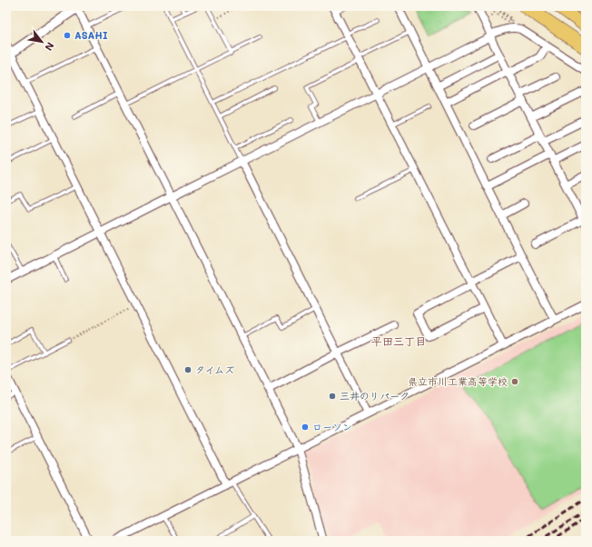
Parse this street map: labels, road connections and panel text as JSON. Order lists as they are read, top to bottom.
{
  "districts": ["平田三丁目"],
  "places": [
    "ASAHI",
    "タイムズ",
    "県立市川工業高等学校",
    "三井のリパーク",
    "ローソン"
  ],
  "north": "bottom right"
}
